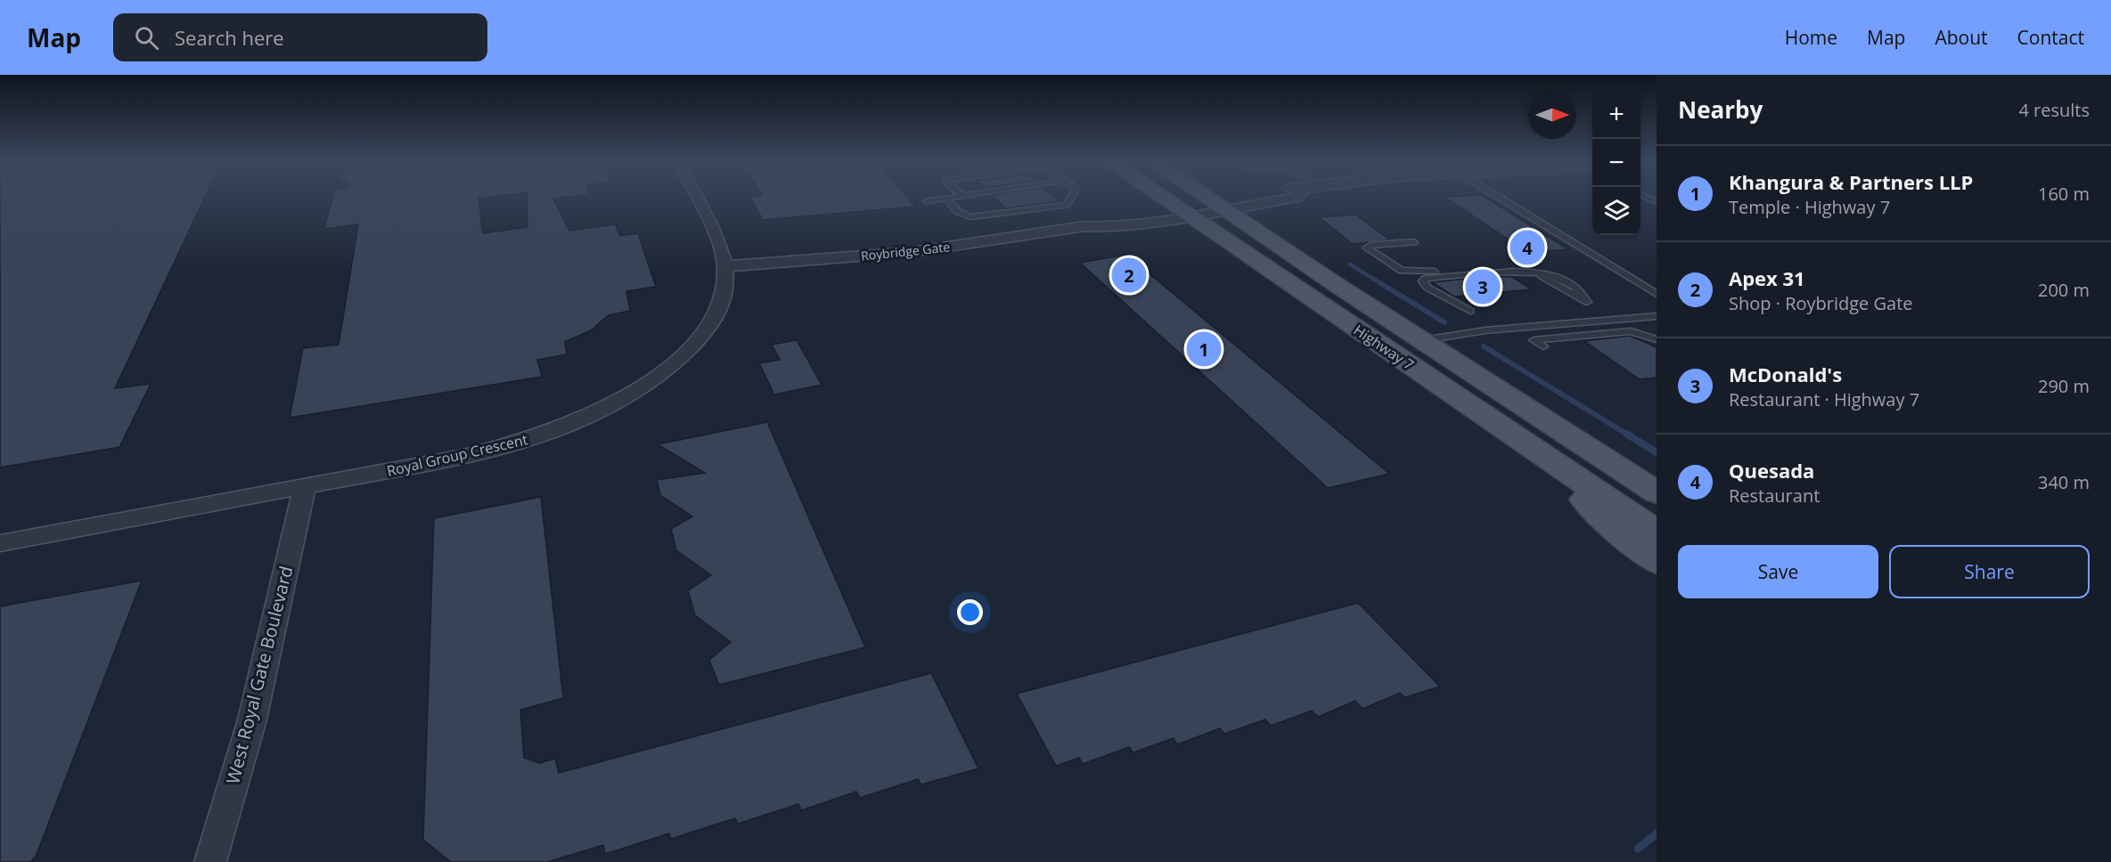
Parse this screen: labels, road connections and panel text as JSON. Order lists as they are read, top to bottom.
{
  "streets": {
    "main road": ["Highway 7"],
    "street": ["Roybridge Gate", "Royal Group Crescent", "West Royal Gate Boulevard"]
  },
  "crossings": [
    ["Roybridge Gate", "Highway 7"],
    ["Roybridge Gate", "Royal Group Crescent"],
    ["Royal Group Crescent", "West Royal Gate Boulevard"]
  ],
  "north": "right",
  "page": {
    "header": "Map",
    "search": "Search here",
    "nav": [
      "Home",
      "Map",
      "About",
      "Contact"
    ],
    "heading": ["Nearby", "4 results"],
    "map_buttons": ["+", "−"],
    "list": [
      {
        "mark": "1",
        "name": "Khangura & Partners LLP",
        "note": "Temple · Highway 7",
        "value": "160 m"
      },
      {
        "mark": "2",
        "name": "Apex 31",
        "note": "Shop · Roybridge Gate",
        "value": "200 m"
      },
      {
        "mark": "3",
        "name": "McDonald's",
        "note": "Restaurant · Highway 7",
        "value": "290 m"
      },
      {
        "mark": "4",
        "name": "Quesada",
        "note": "Restaurant",
        "value": "340 m"
      }
    ],
    "pins": [
      "4",
      "2",
      "3",
      "1"
    ],
    "buttons": ["Save", "Share"]
  }
}
